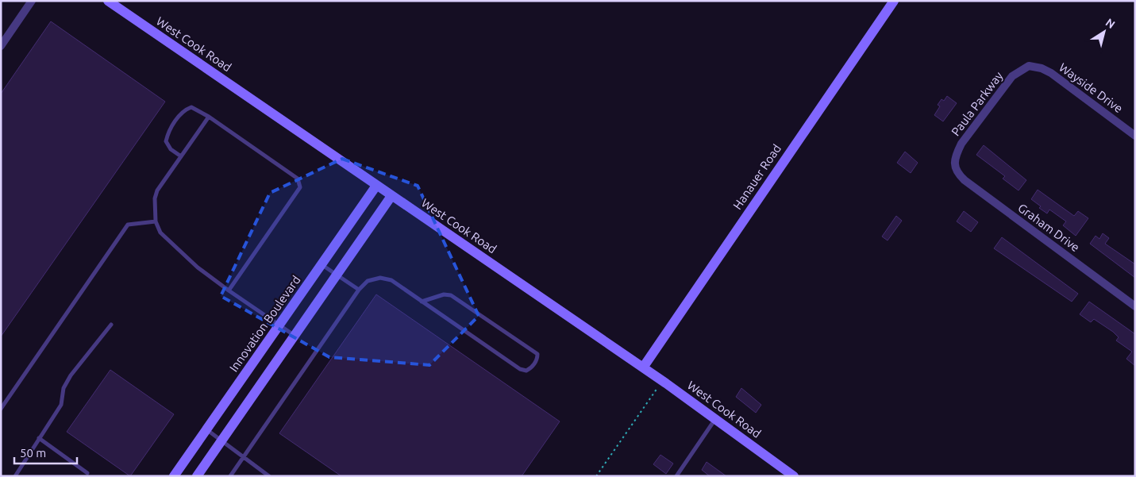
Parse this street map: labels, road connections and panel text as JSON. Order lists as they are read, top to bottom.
{
  "streets": {
    "street": [
      "West Cook Road",
      "Wayside Drive",
      "Paula Parkway",
      "Hanauer Road",
      "Graham Drive",
      "Innovation Boulevard"
    ]
  },
  "crossings": [
    ["West Cook Road", "Hanauer Road"],
    ["West Cook Road", "Innovation Boulevard"],
    ["Wayside Drive", "Paula Parkway"],
    ["Paula Parkway", "Graham Drive"]
  ],
  "scale_bar": "50 m",
  "north": "top right"
}
